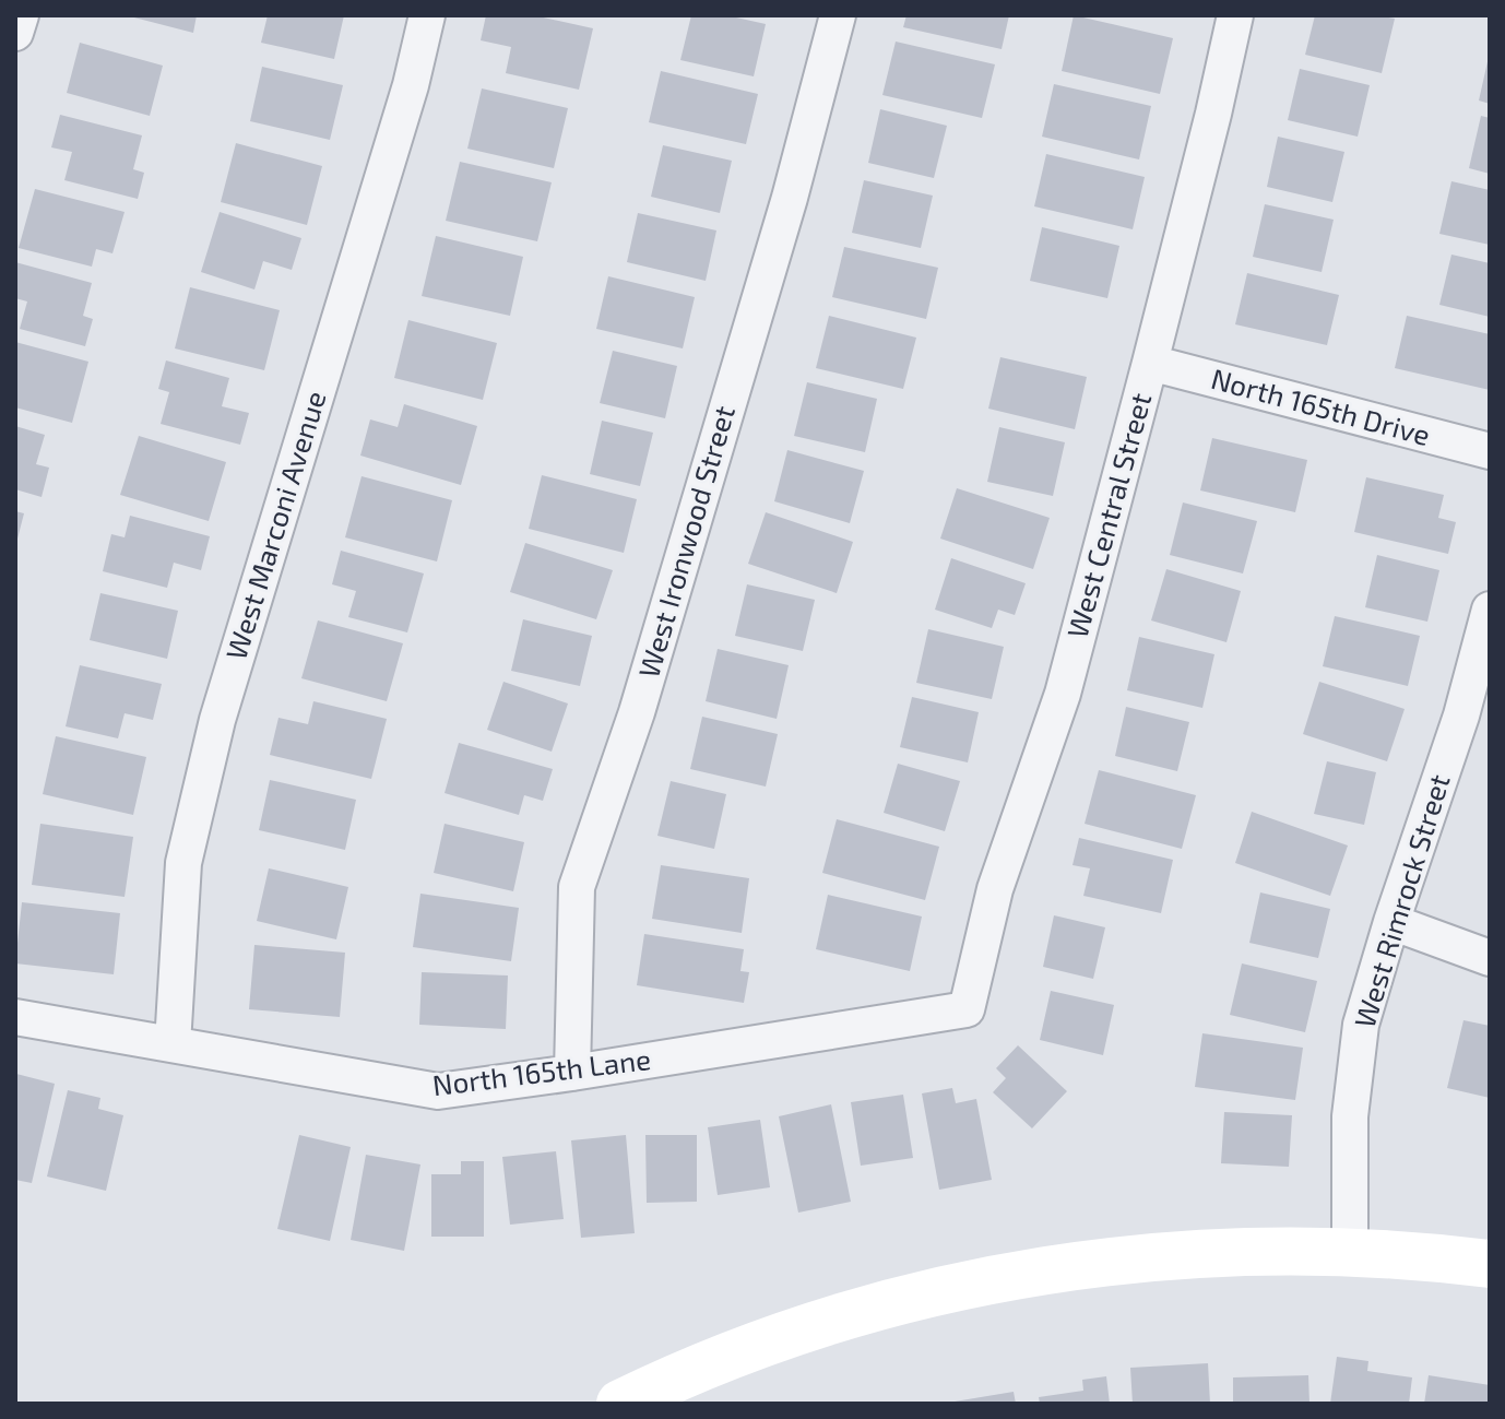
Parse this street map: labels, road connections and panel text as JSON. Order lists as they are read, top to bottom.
{
  "streets": {
    "street": [
      "North 165th Drive",
      "West Central Street",
      "West Marconi Avenue",
      "West Ironwood Street",
      "West Rimrock Street",
      "North 165th Lane"
    ]
  },
  "crossings": [
    ["North 165th Drive", "West Central Street"],
    ["West Central Street", "North 165th Lane"],
    ["West Marconi Avenue", "North 165th Lane"],
    ["West Ironwood Street", "North 165th Lane"]
  ]
}
